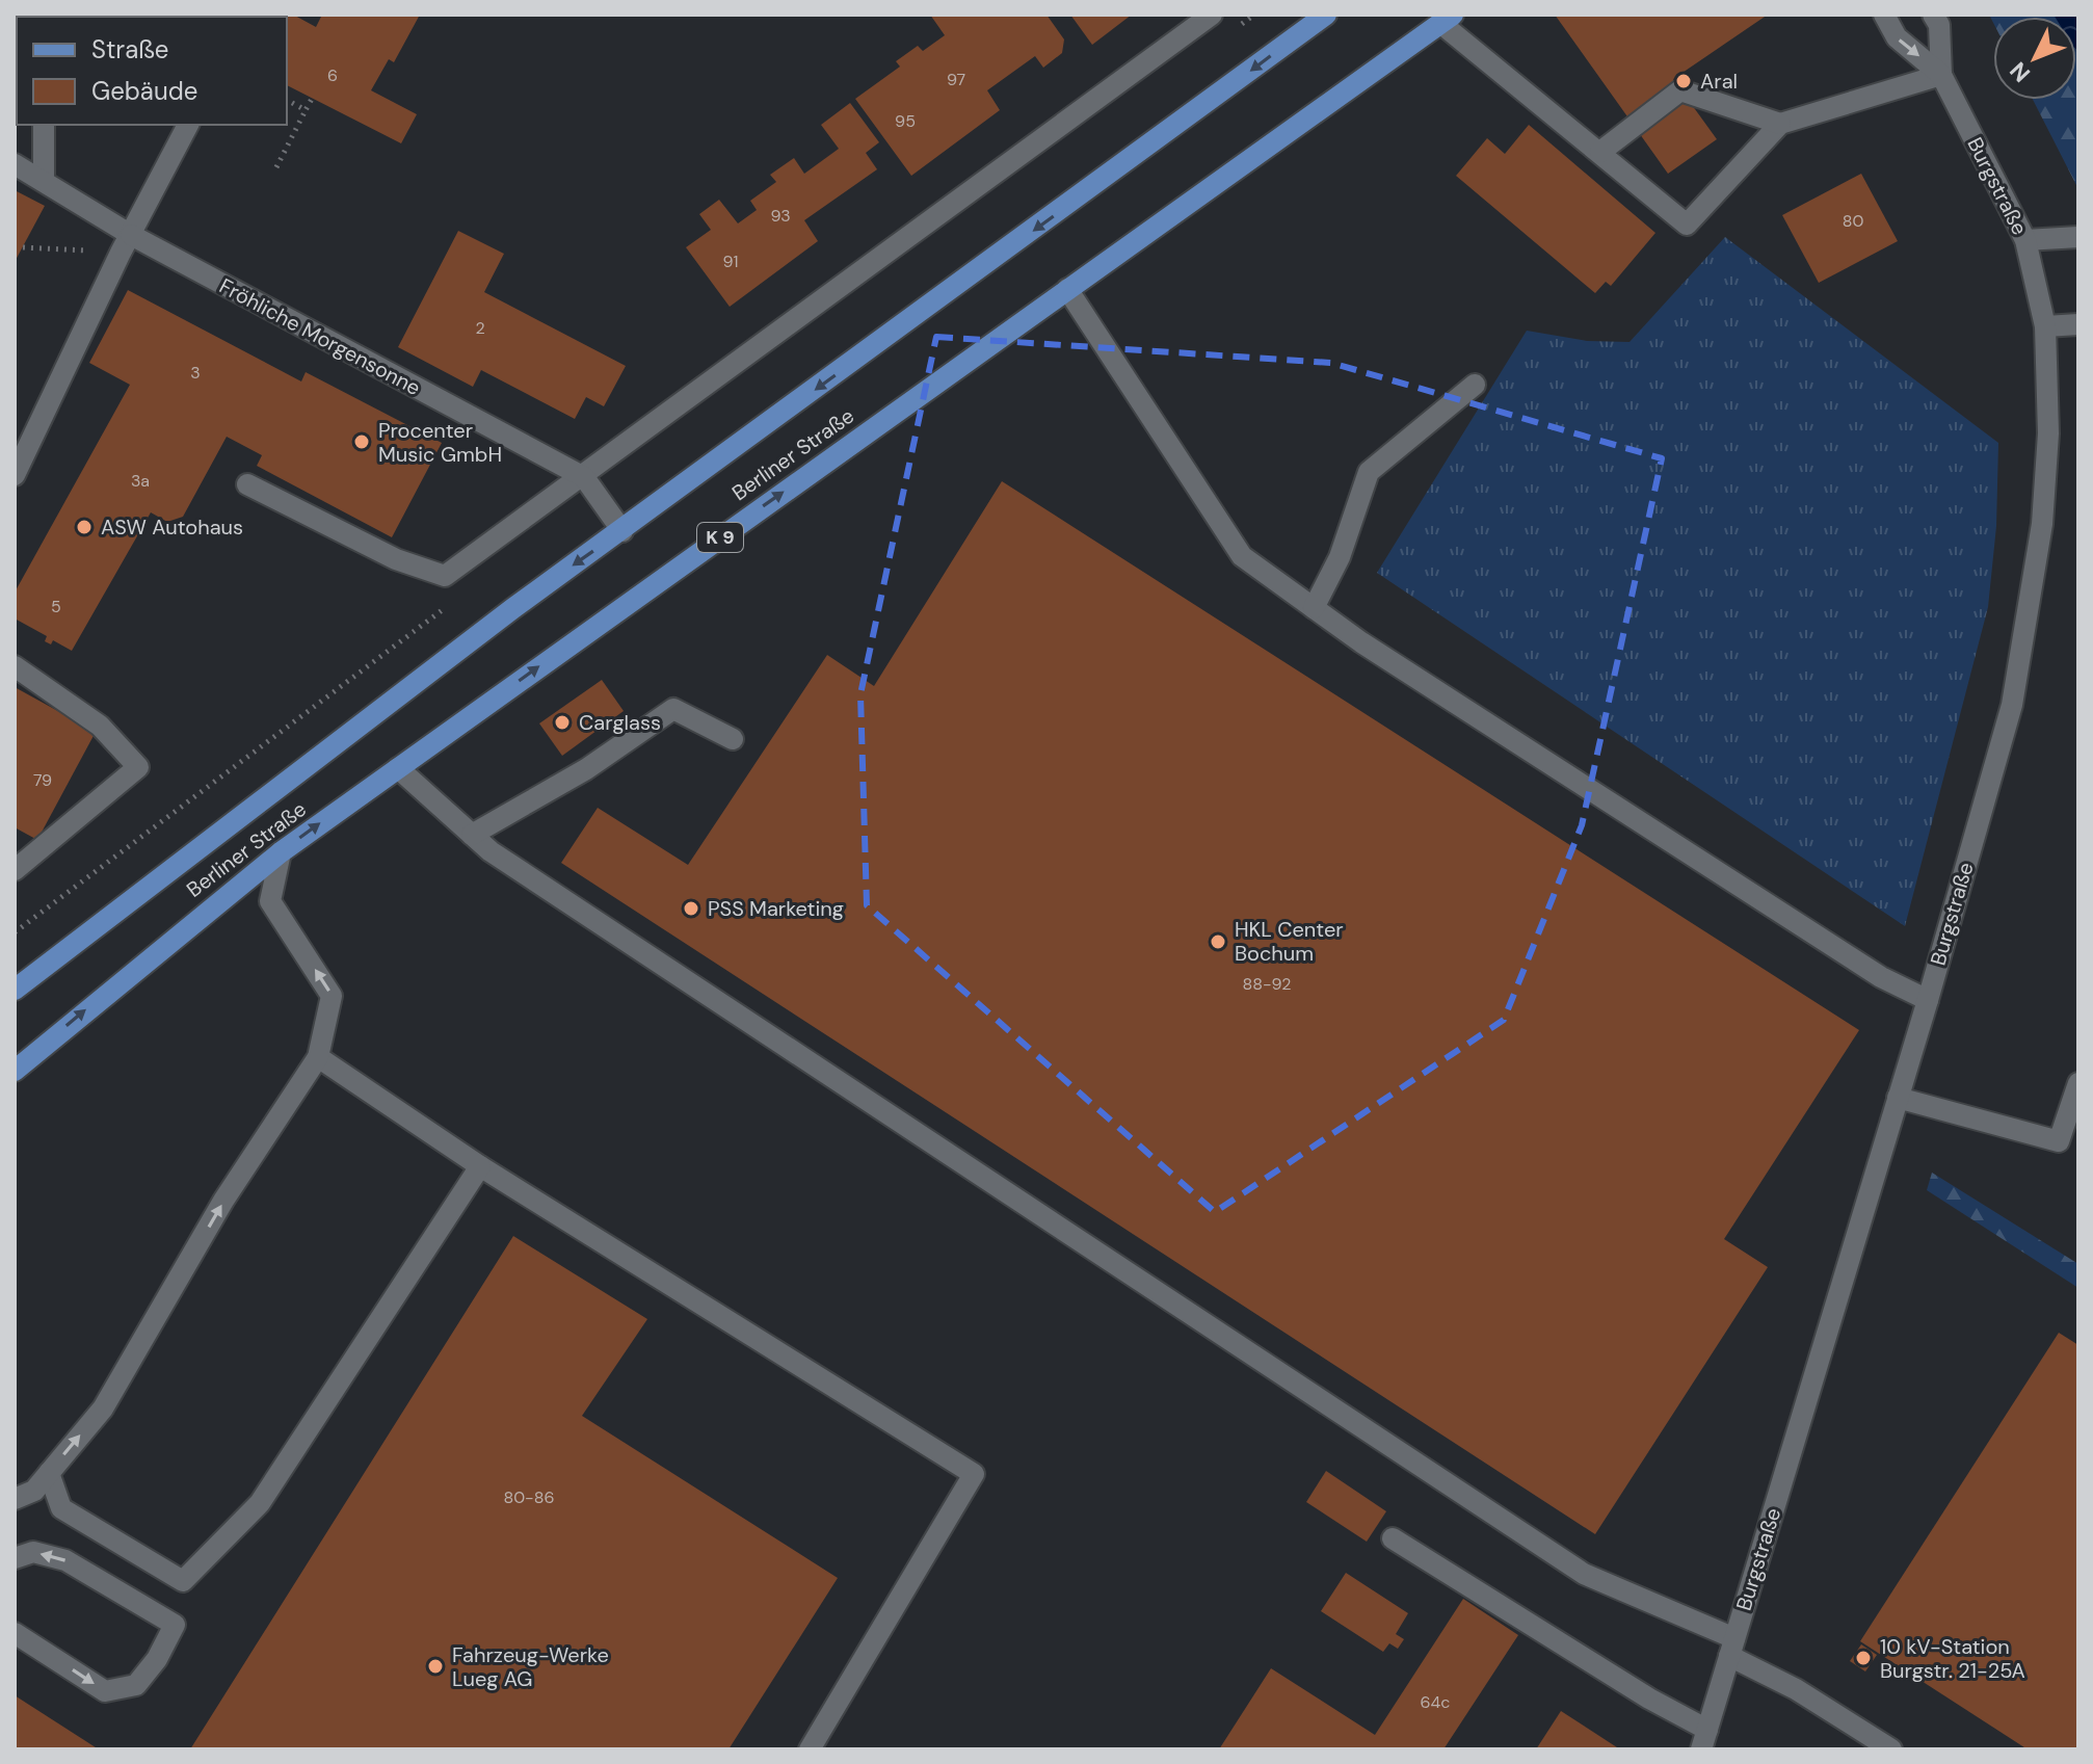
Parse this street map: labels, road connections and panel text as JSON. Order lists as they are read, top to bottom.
{
  "streets": {
    "main road": ["Berliner Straße", "K 9"],
    "street": ["Burgstraße", "Fröhliche Morgensonne"]
  },
  "crossings": [
    ["Fröhliche Morgensonne", "Berliner Straße"]
  ],
  "places": [
    "Aral",
    "Procenter Music GmbH",
    "ASW Autohaus",
    "Carglass",
    "PSS Marketing",
    "HKL Center Bochum",
    "10 kV-Station Burgstr. 21-25A",
    "Fahrzeug-Werke Lueg AG"
  ],
  "house_numbers": [
    "6",
    "97",
    "95",
    "93",
    "80",
    "91",
    "2",
    "3",
    "3a",
    "5",
    "79",
    "88-92",
    "80-86",
    "64c"
  ],
  "legend": ["Straße", "Gebäude"],
  "north": "bottom left"
}
